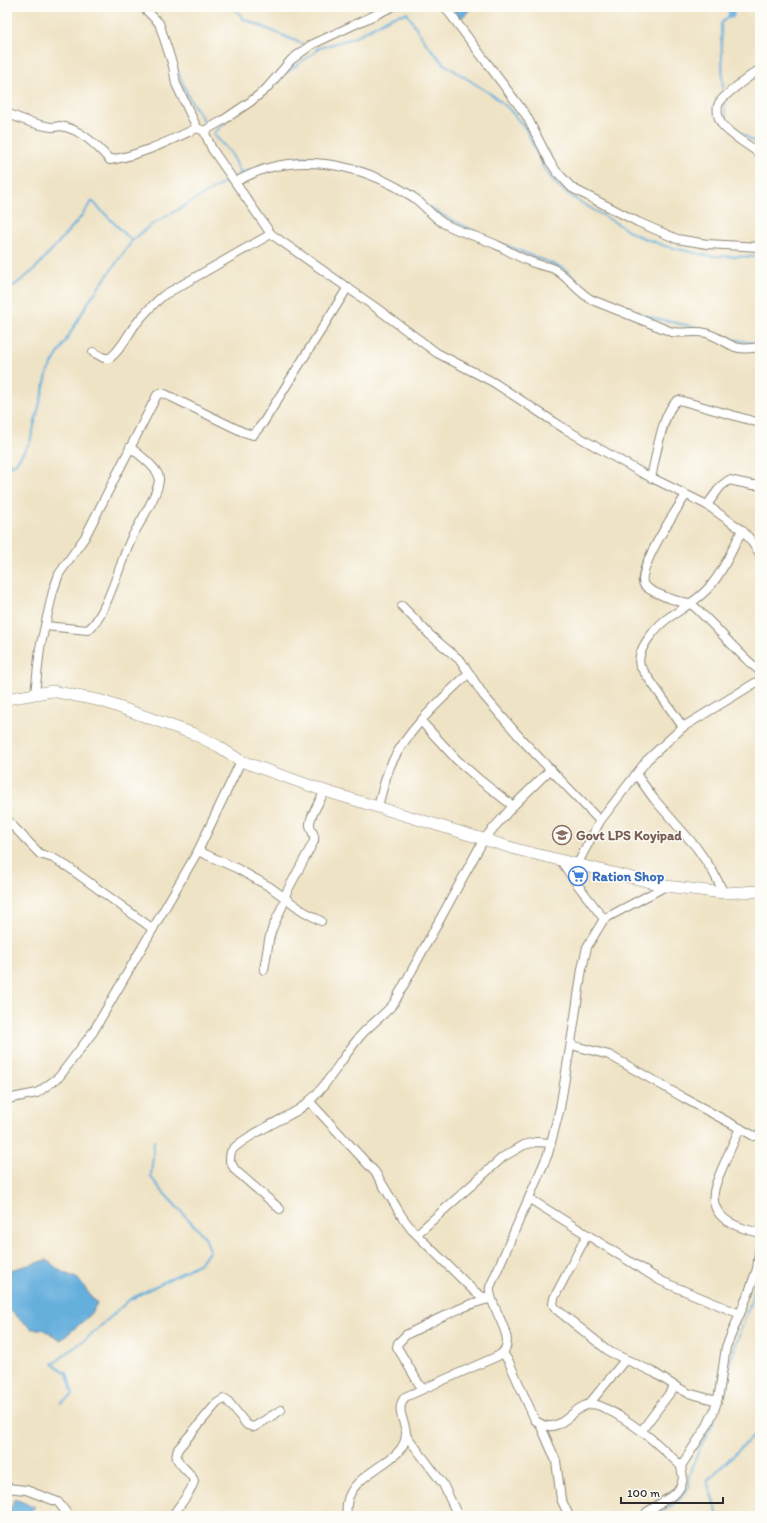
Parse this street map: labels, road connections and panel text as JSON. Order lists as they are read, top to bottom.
{
  "places": {
    "school or university": ["Govt LPS Koyipad"],
    "supermarket": ["Ration Shop"]
  },
  "scale_bar": "100 m"
}
